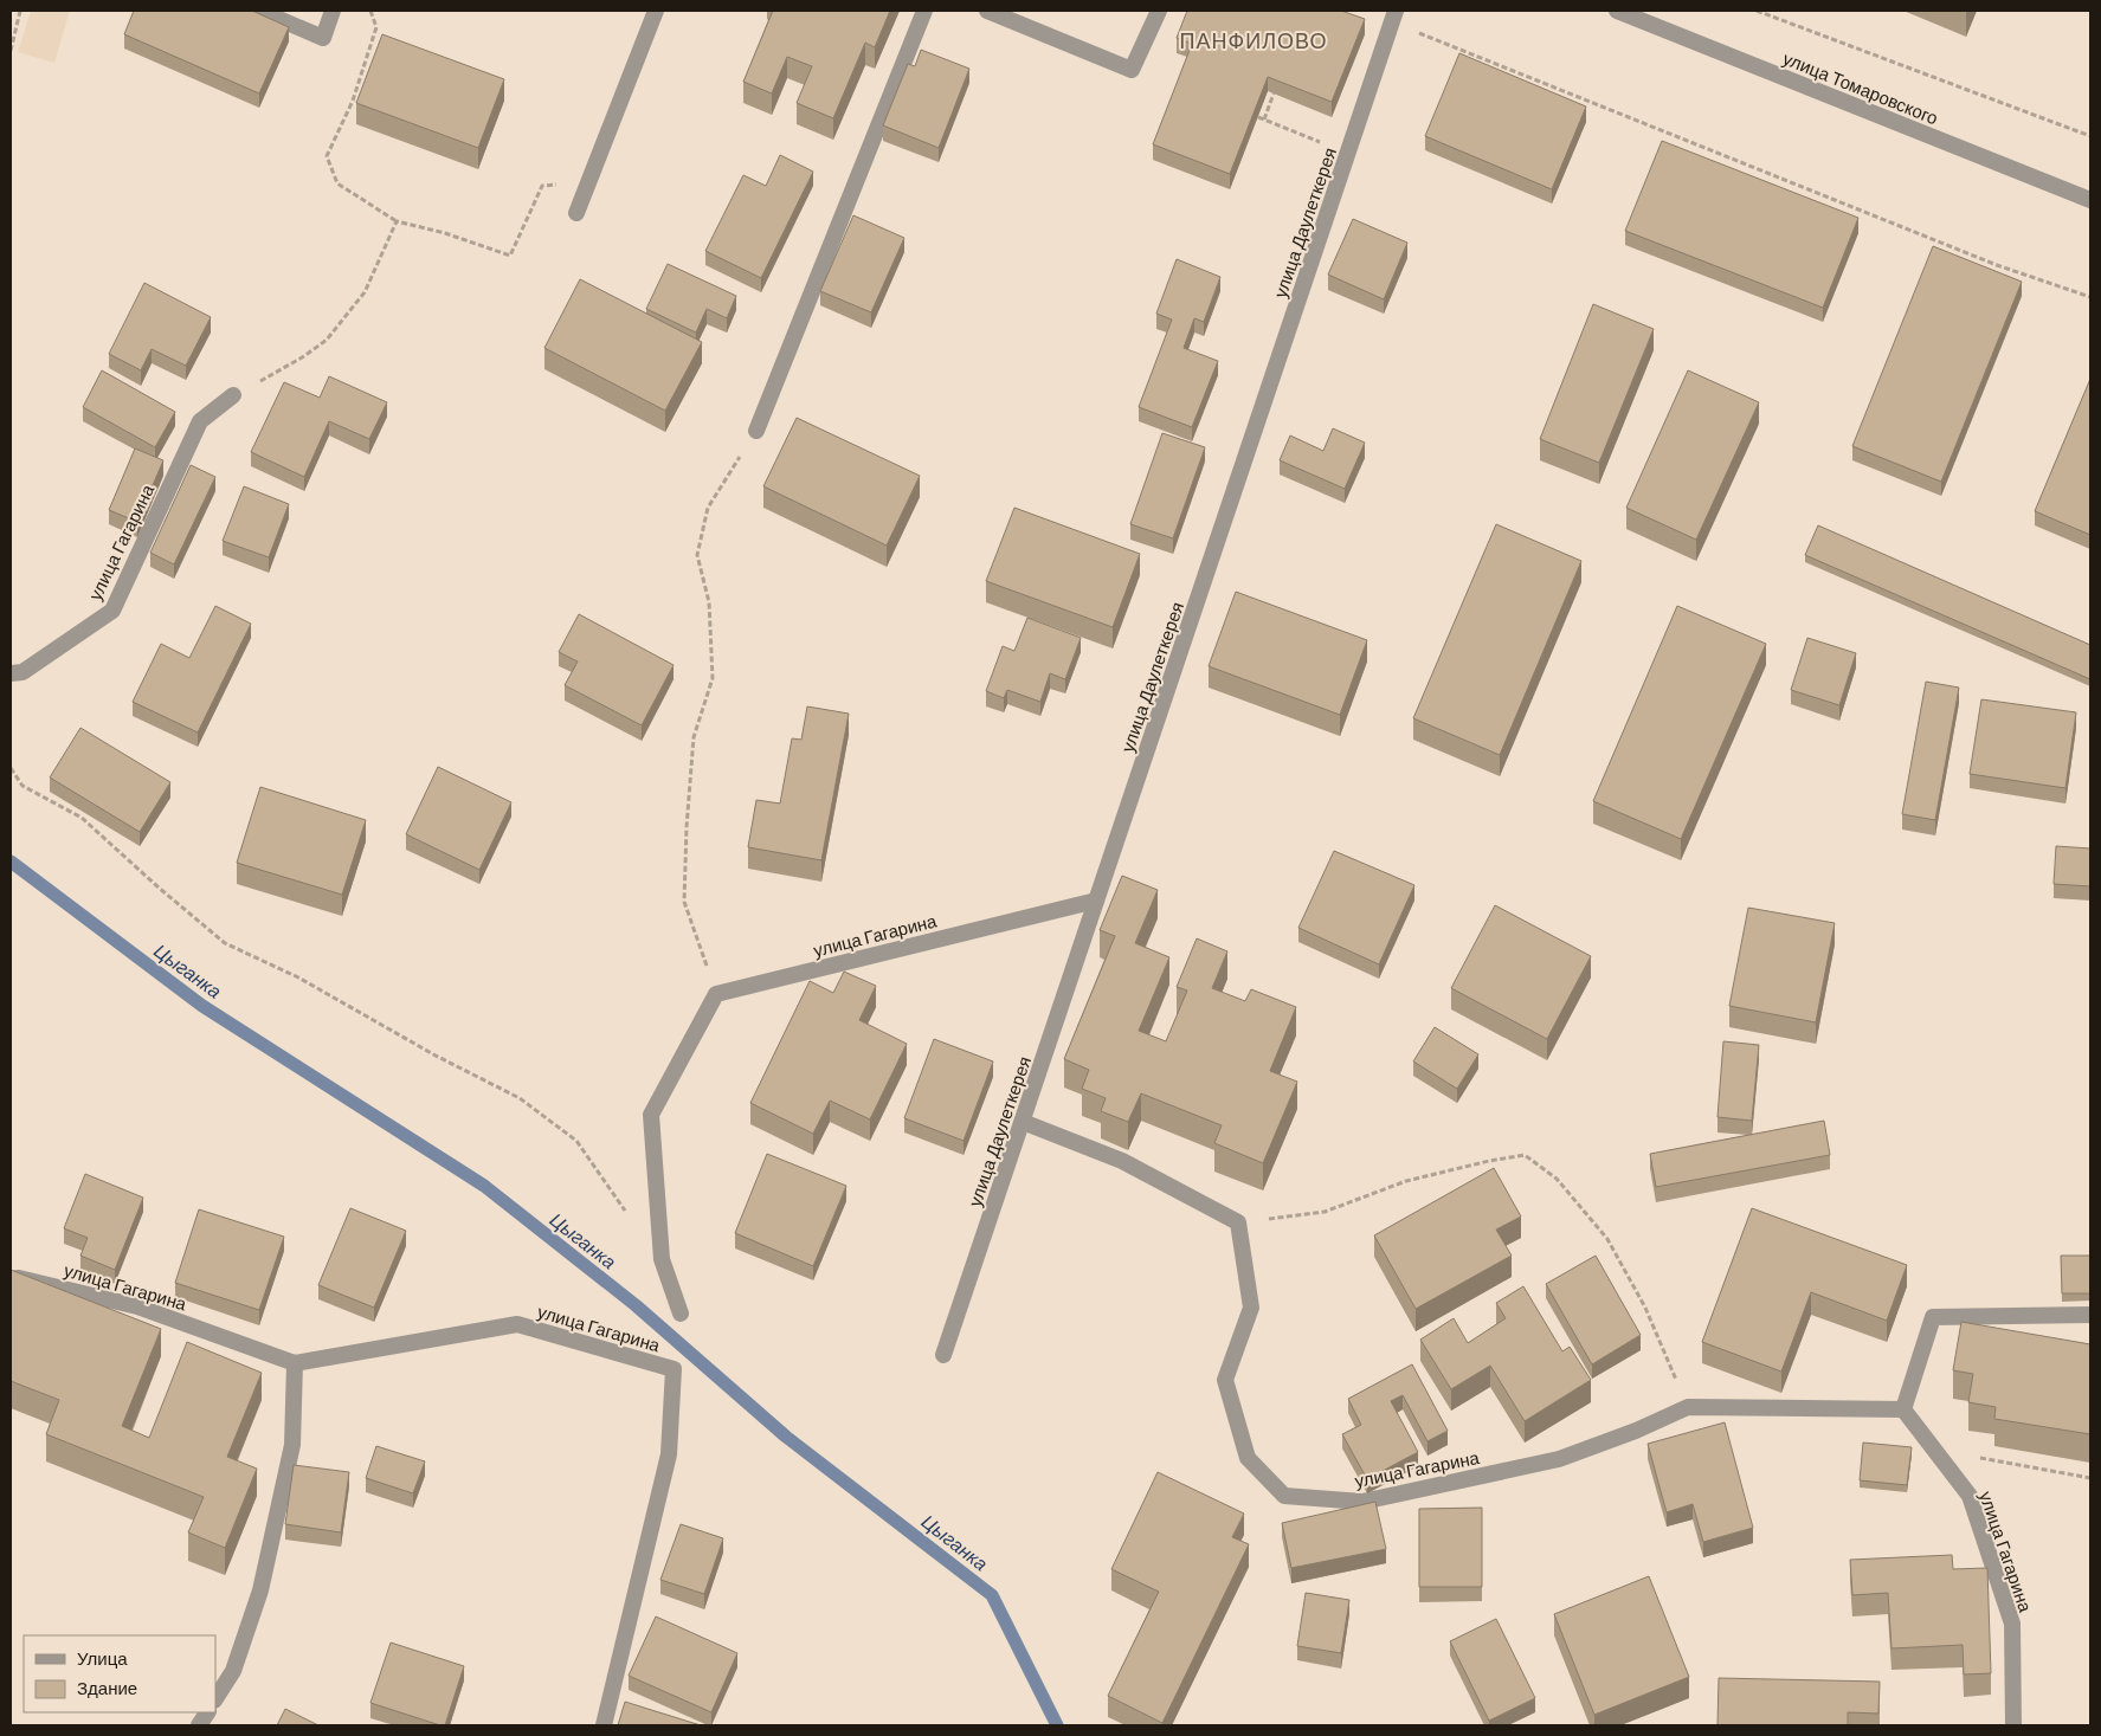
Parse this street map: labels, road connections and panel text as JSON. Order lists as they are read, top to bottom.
{
  "streets": {
    "street": ["улица Томаровского", "улица Даулеткерея", "улица Гагарина"]
  },
  "crossings": [
    ["улица Даулеткерея", "улица Гагарина"]
  ],
  "districts": ["ПАНФИЛОВО"],
  "water": ["Цыганка"],
  "legend": ["Улица", "Здание"]
}
